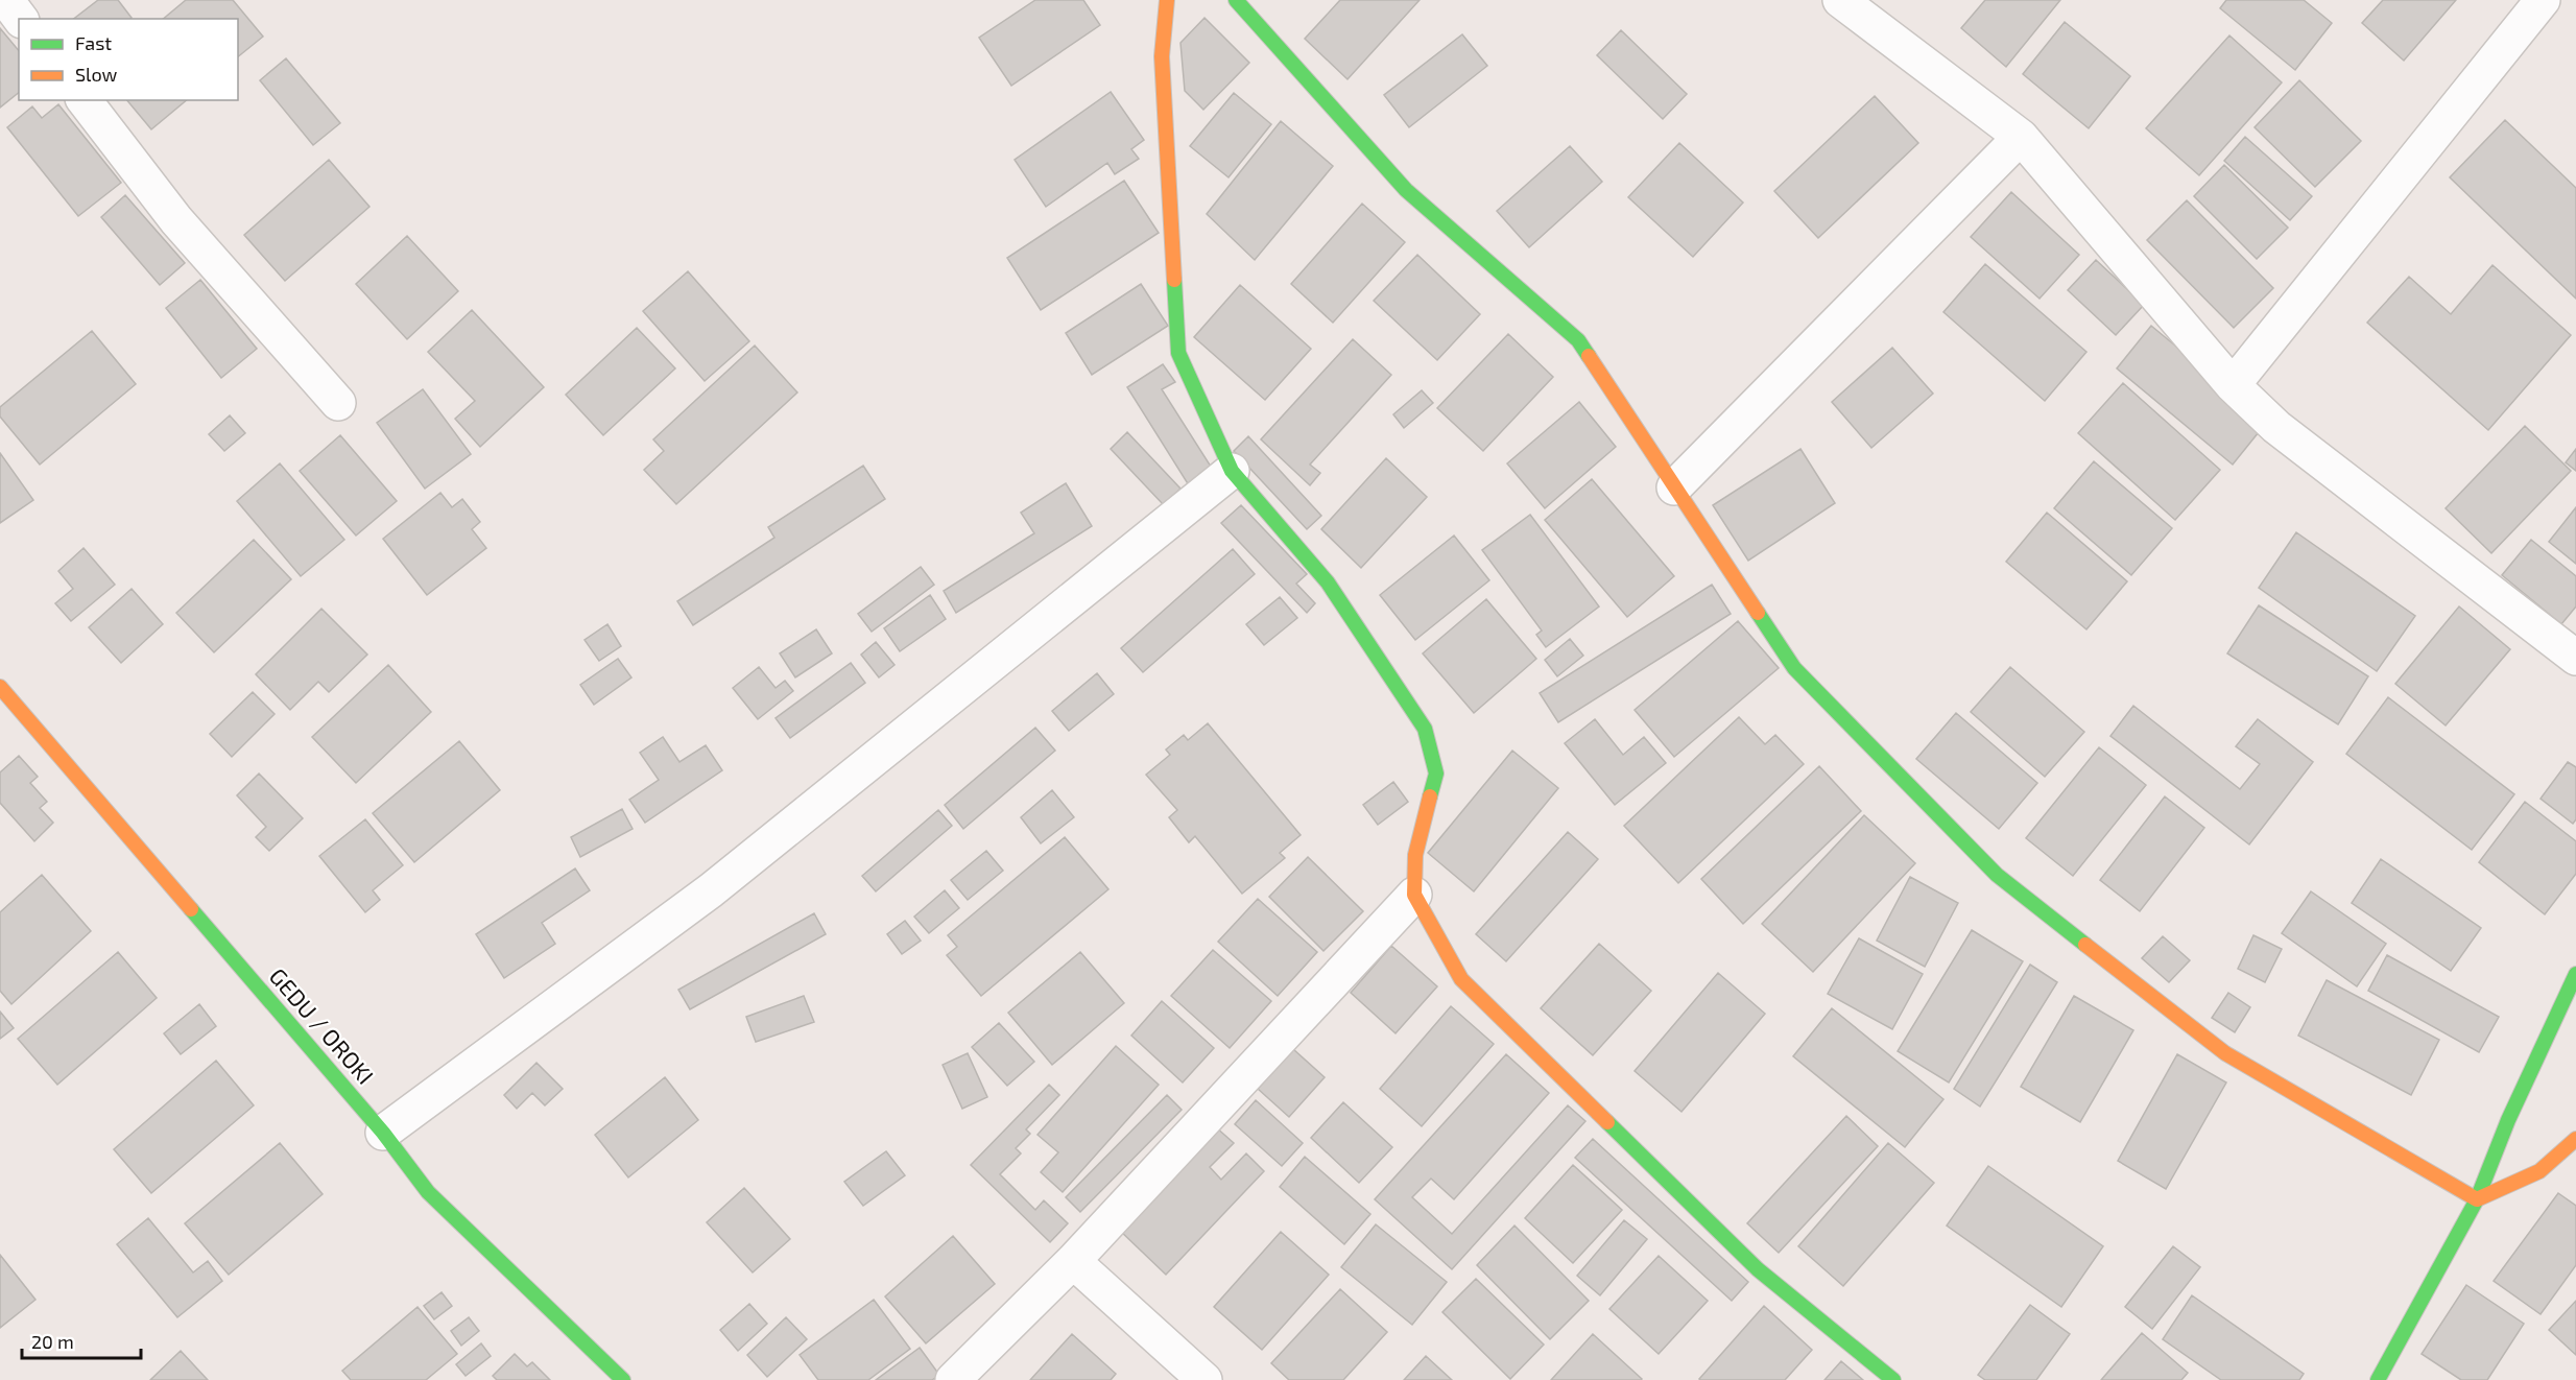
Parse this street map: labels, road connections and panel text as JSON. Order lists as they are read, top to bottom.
{
  "streets": {
    "street": ["GEDU / OROKI"]
  },
  "legend": ["Fast", "Slow"],
  "scale_bar": "20 m"
}
